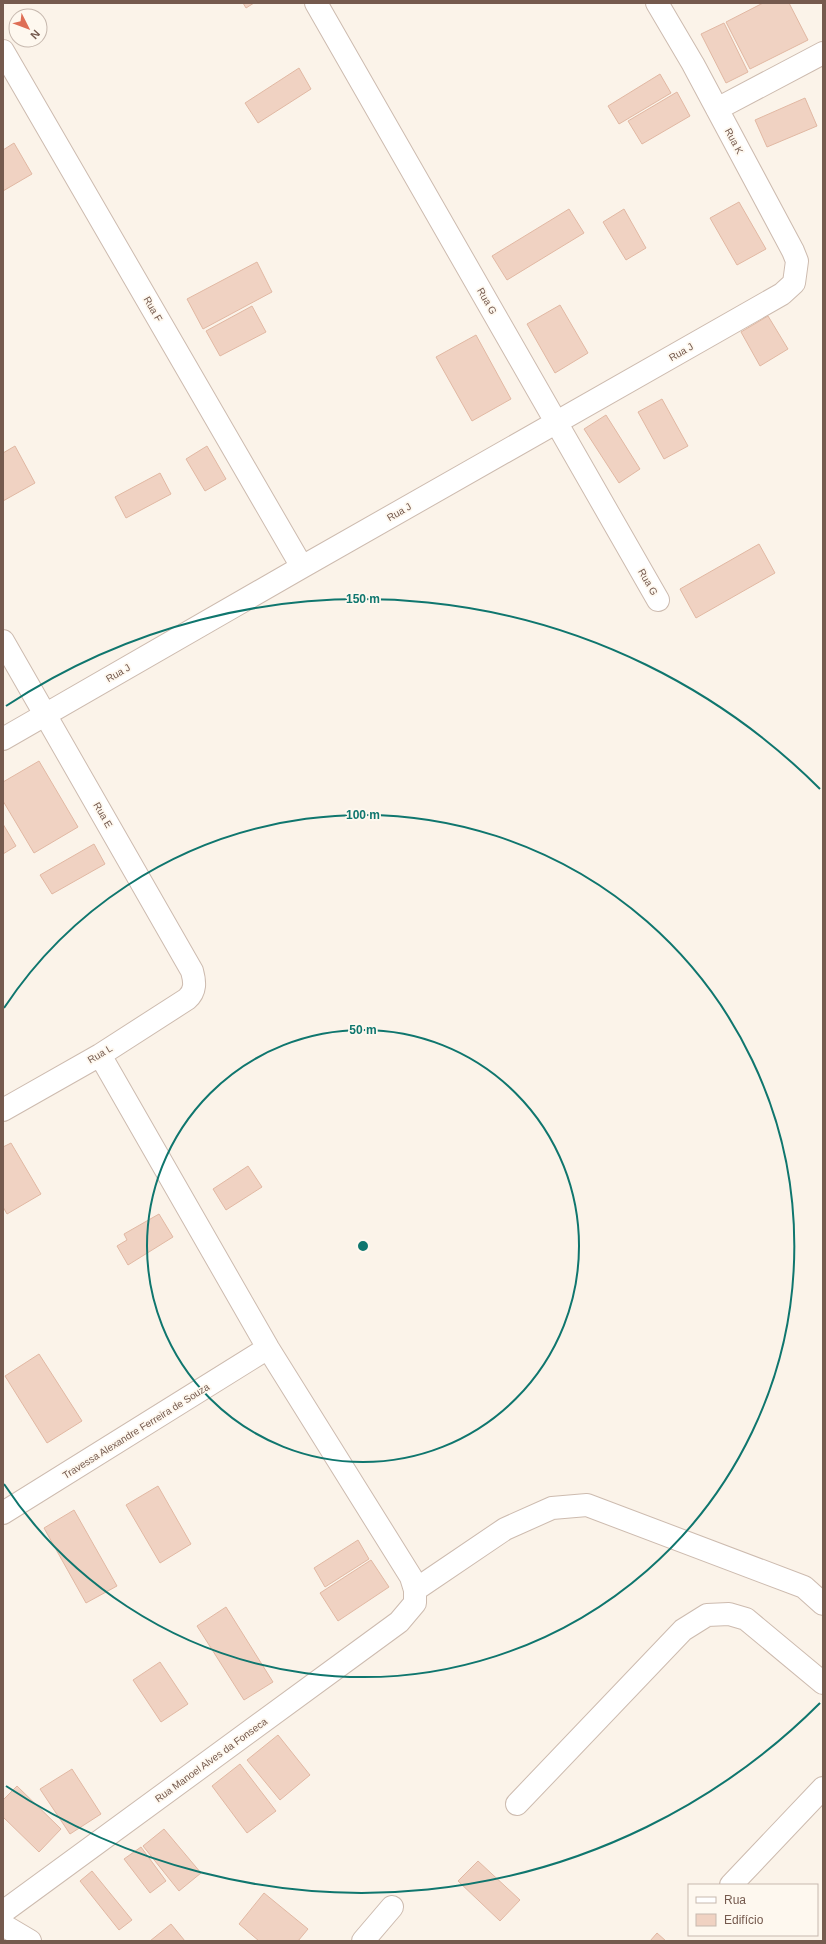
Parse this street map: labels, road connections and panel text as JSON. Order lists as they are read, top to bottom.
{
  "streets": {
    "street": [
      "Rua K",
      "Rua G",
      "Rua F",
      "Rua J",
      "Rua E",
      "Rua L",
      "Travessa Alexandre Ferreira de Souza",
      "Rua Manoel Alves da Fonseca"
    ]
  },
  "crossings": [
    ["Rua K", "Rua J"],
    ["Rua G", "Rua J"],
    ["Rua F", "Rua J"],
    ["Rua J", "Rua E"],
    ["Rua E", "Rua L"]
  ],
  "legend": ["Rua", "Edifício"],
  "north": "bottom right",
  "rings": ["150 m", "100 m", "50 m"]
}
